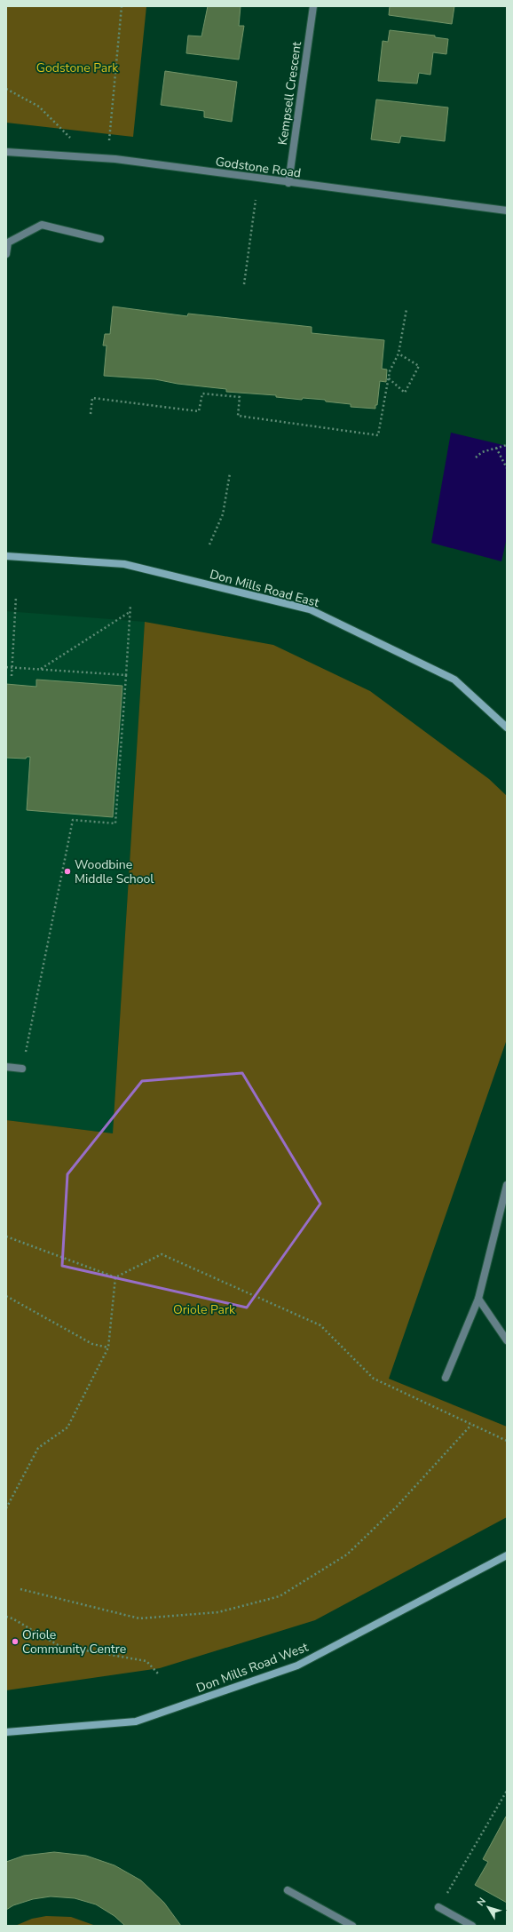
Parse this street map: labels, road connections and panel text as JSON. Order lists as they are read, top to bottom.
{
  "streets": {
    "main road": ["Don Mills Road East", "Don Mills Road West"],
    "street": ["Kempsell Crescent", "Godstone Road"]
  },
  "crossings": [
    ["Kempsell Crescent", "Godstone Road"]
  ],
  "parks": ["Godstone Park", "Oriole Park"],
  "places": ["Woodbine Middle School", "Oriole Community Centre"],
  "north": "top left"
}
